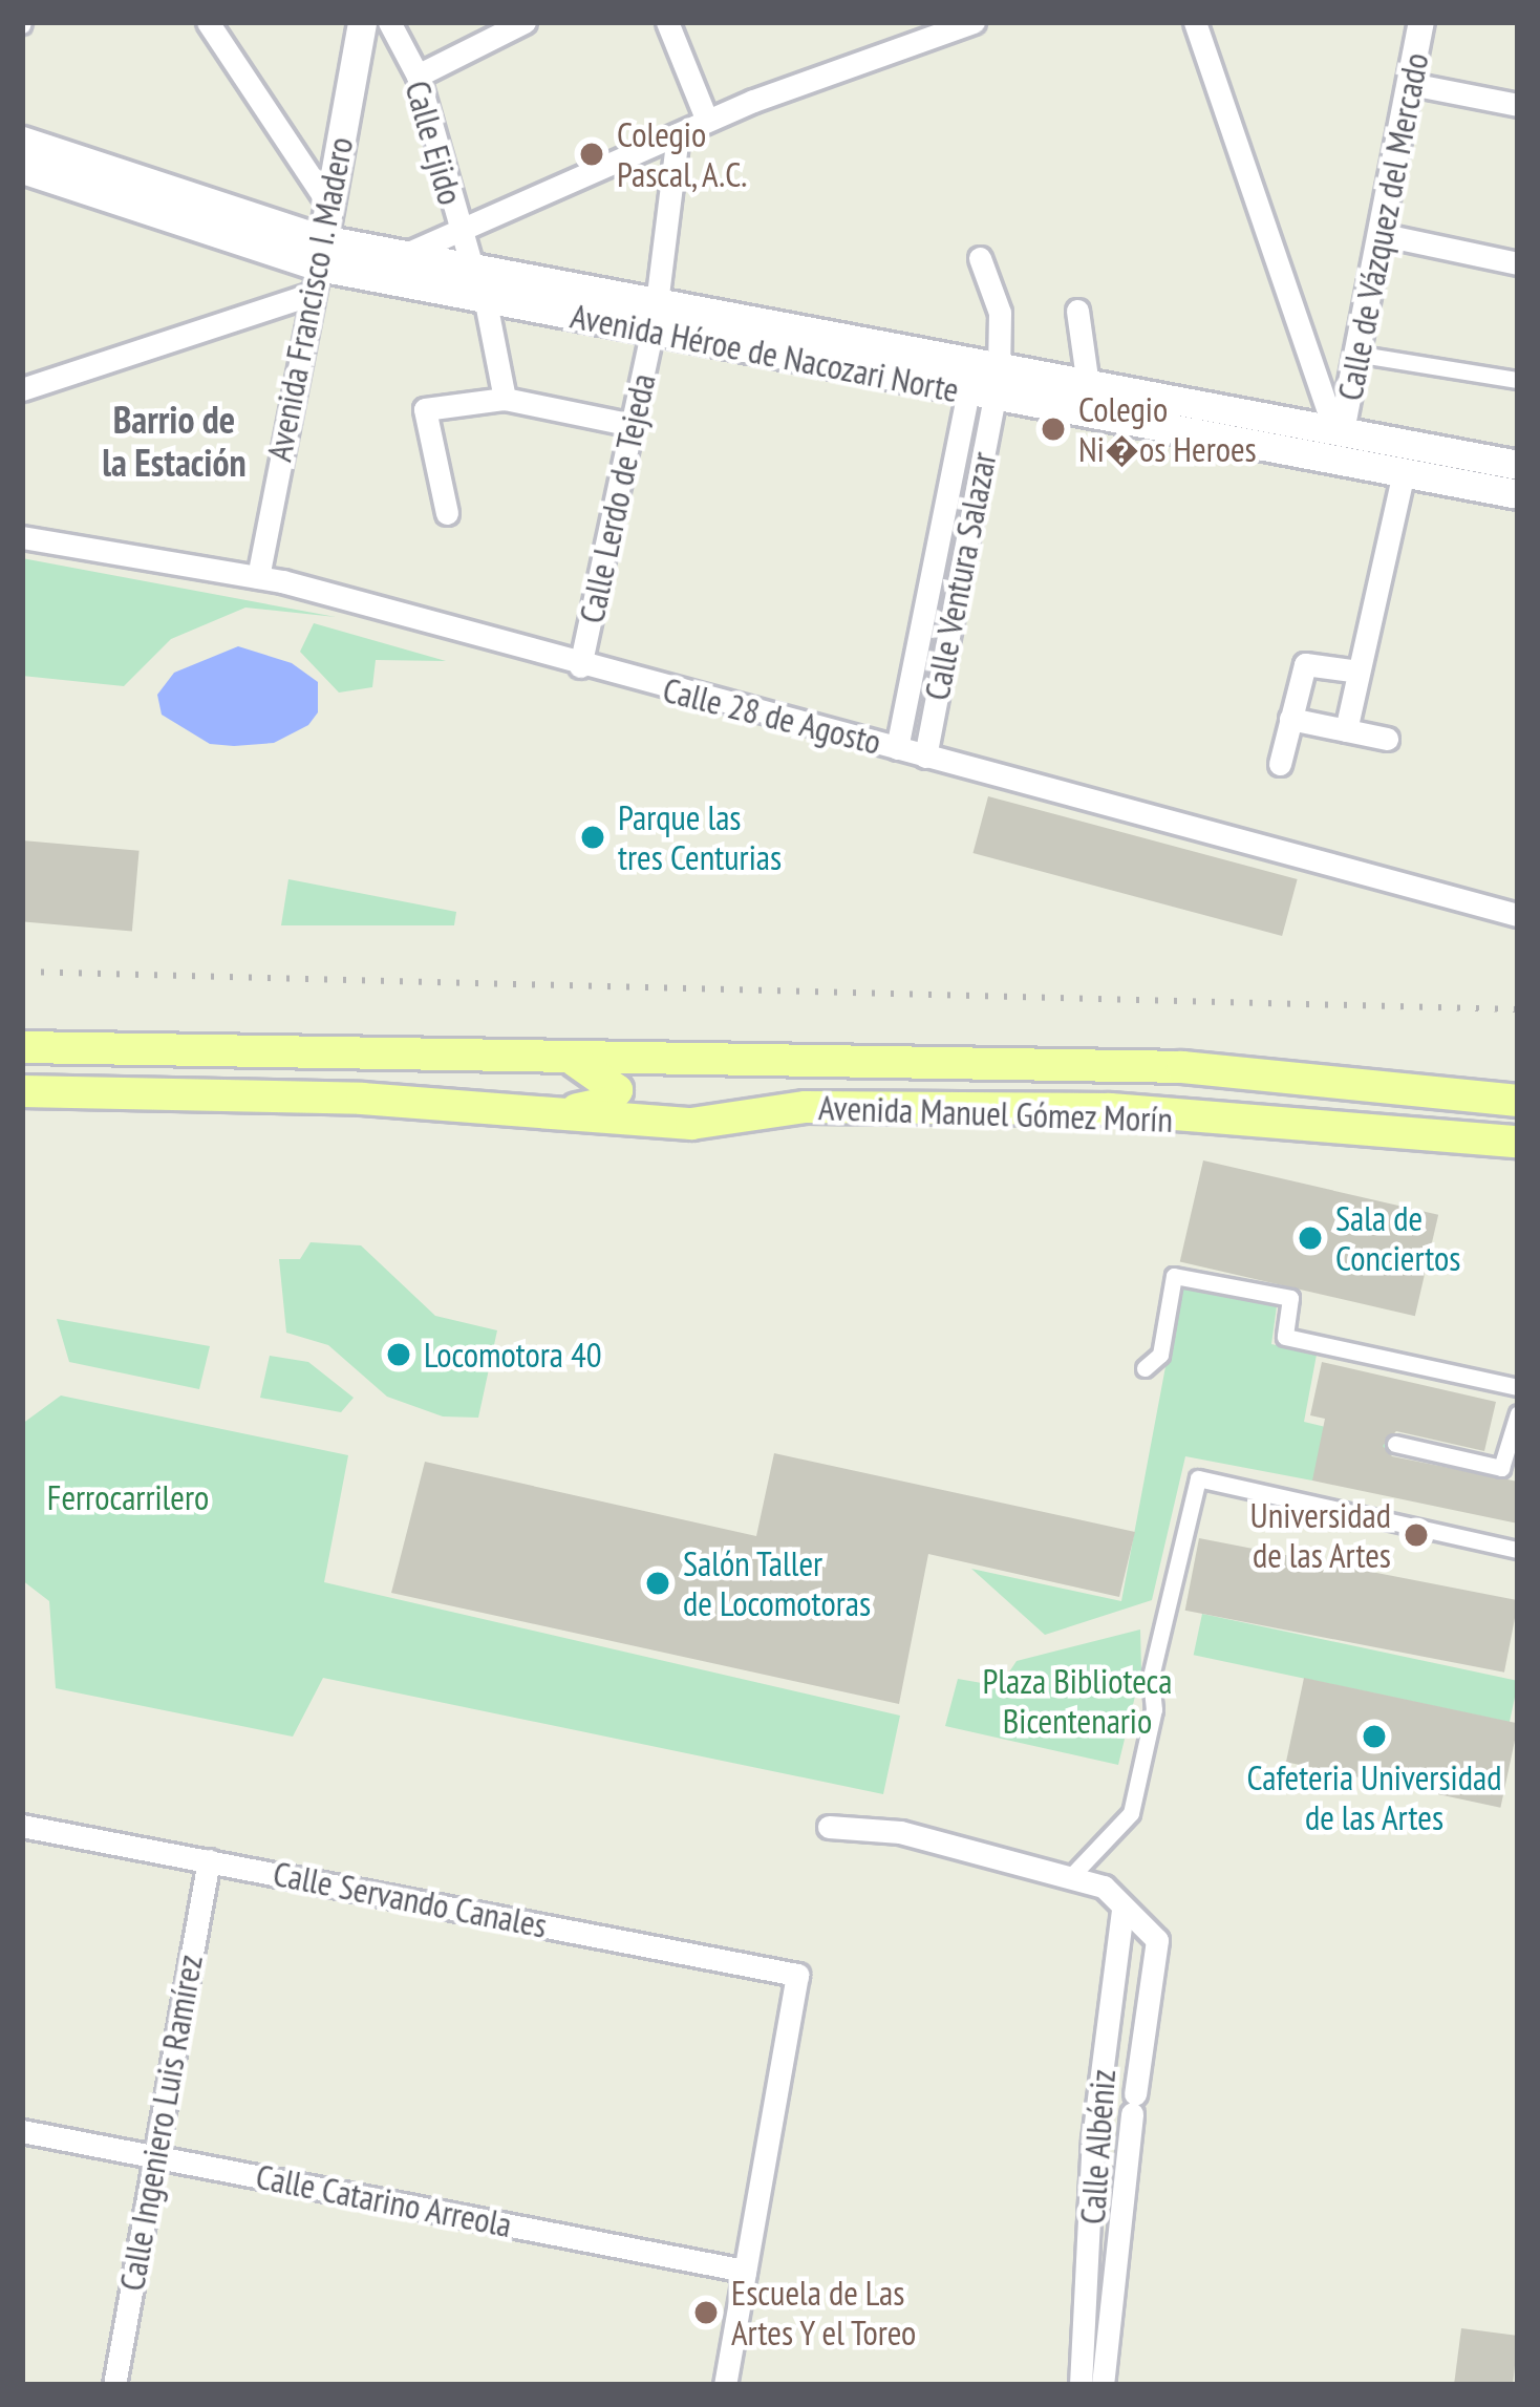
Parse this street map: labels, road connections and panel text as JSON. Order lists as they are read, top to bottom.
{
  "streets": {
    "main road": ["Avenida Francisco I. Madero", "Avenida Héroe de Nacozari Norte", "Avenida Manuel Gómez Morín"],
    "street": [
      "Calle Ejido",
      "Calle de Vázquez del Mercado",
      "Calle Lerdo de Tejeda",
      "Calle Ventura Salazar",
      "Calle 28 de Agosto",
      "Calle Servando Canales",
      "Calle Ingeniero Luis Ramírez",
      "Calle Albéniz",
      "Calle Catarino Arreola"
    ]
  },
  "crossings": [
    ["Calle Ejido", "Avenida Héroe de Nacozari Norte"],
    ["Calle de Vázquez del Mercado", "Avenida Héroe de Nacozari Norte"],
    ["Avenida Francisco I. Madero", "Avenida Héroe de Nacozari Norte"],
    ["Avenida Francisco I. Madero", "Calle 28 de Agosto"],
    ["Avenida Héroe de Nacozari Norte", "Calle Lerdo de Tejeda"],
    ["Avenida Héroe de Nacozari Norte", "Calle Ventura Salazar"],
    ["Calle Lerdo de Tejeda", "Calle 28 de Agosto"],
    ["Calle Ventura Salazar", "Calle 28 de Agosto"],
    ["Calle Servando Canales", "Calle Ingeniero Luis Ramírez"],
    ["Calle Servando Canales", "Calle Catarino Arreola"],
    ["Calle Ingeniero Luis Ramírez", "Calle Catarino Arreola"]
  ],
  "districts": ["Barrio de la Estación"],
  "parks": ["Ferrocarrilero", "Plaza Biblioteca Bicentenario"],
  "places": [
    "Colegio Pascal, A.C.",
    "Colegio Ni�os Heroes",
    "Parque las tres Centurias",
    "Sala de Conciertos",
    "Locomotora 40",
    "Universidad de las Artes",
    "Salón Taller de Locomotoras",
    "Cafeteria Universidad de las Artes",
    "Escuela de Las Artes Y el Toreo"
  ]
}
